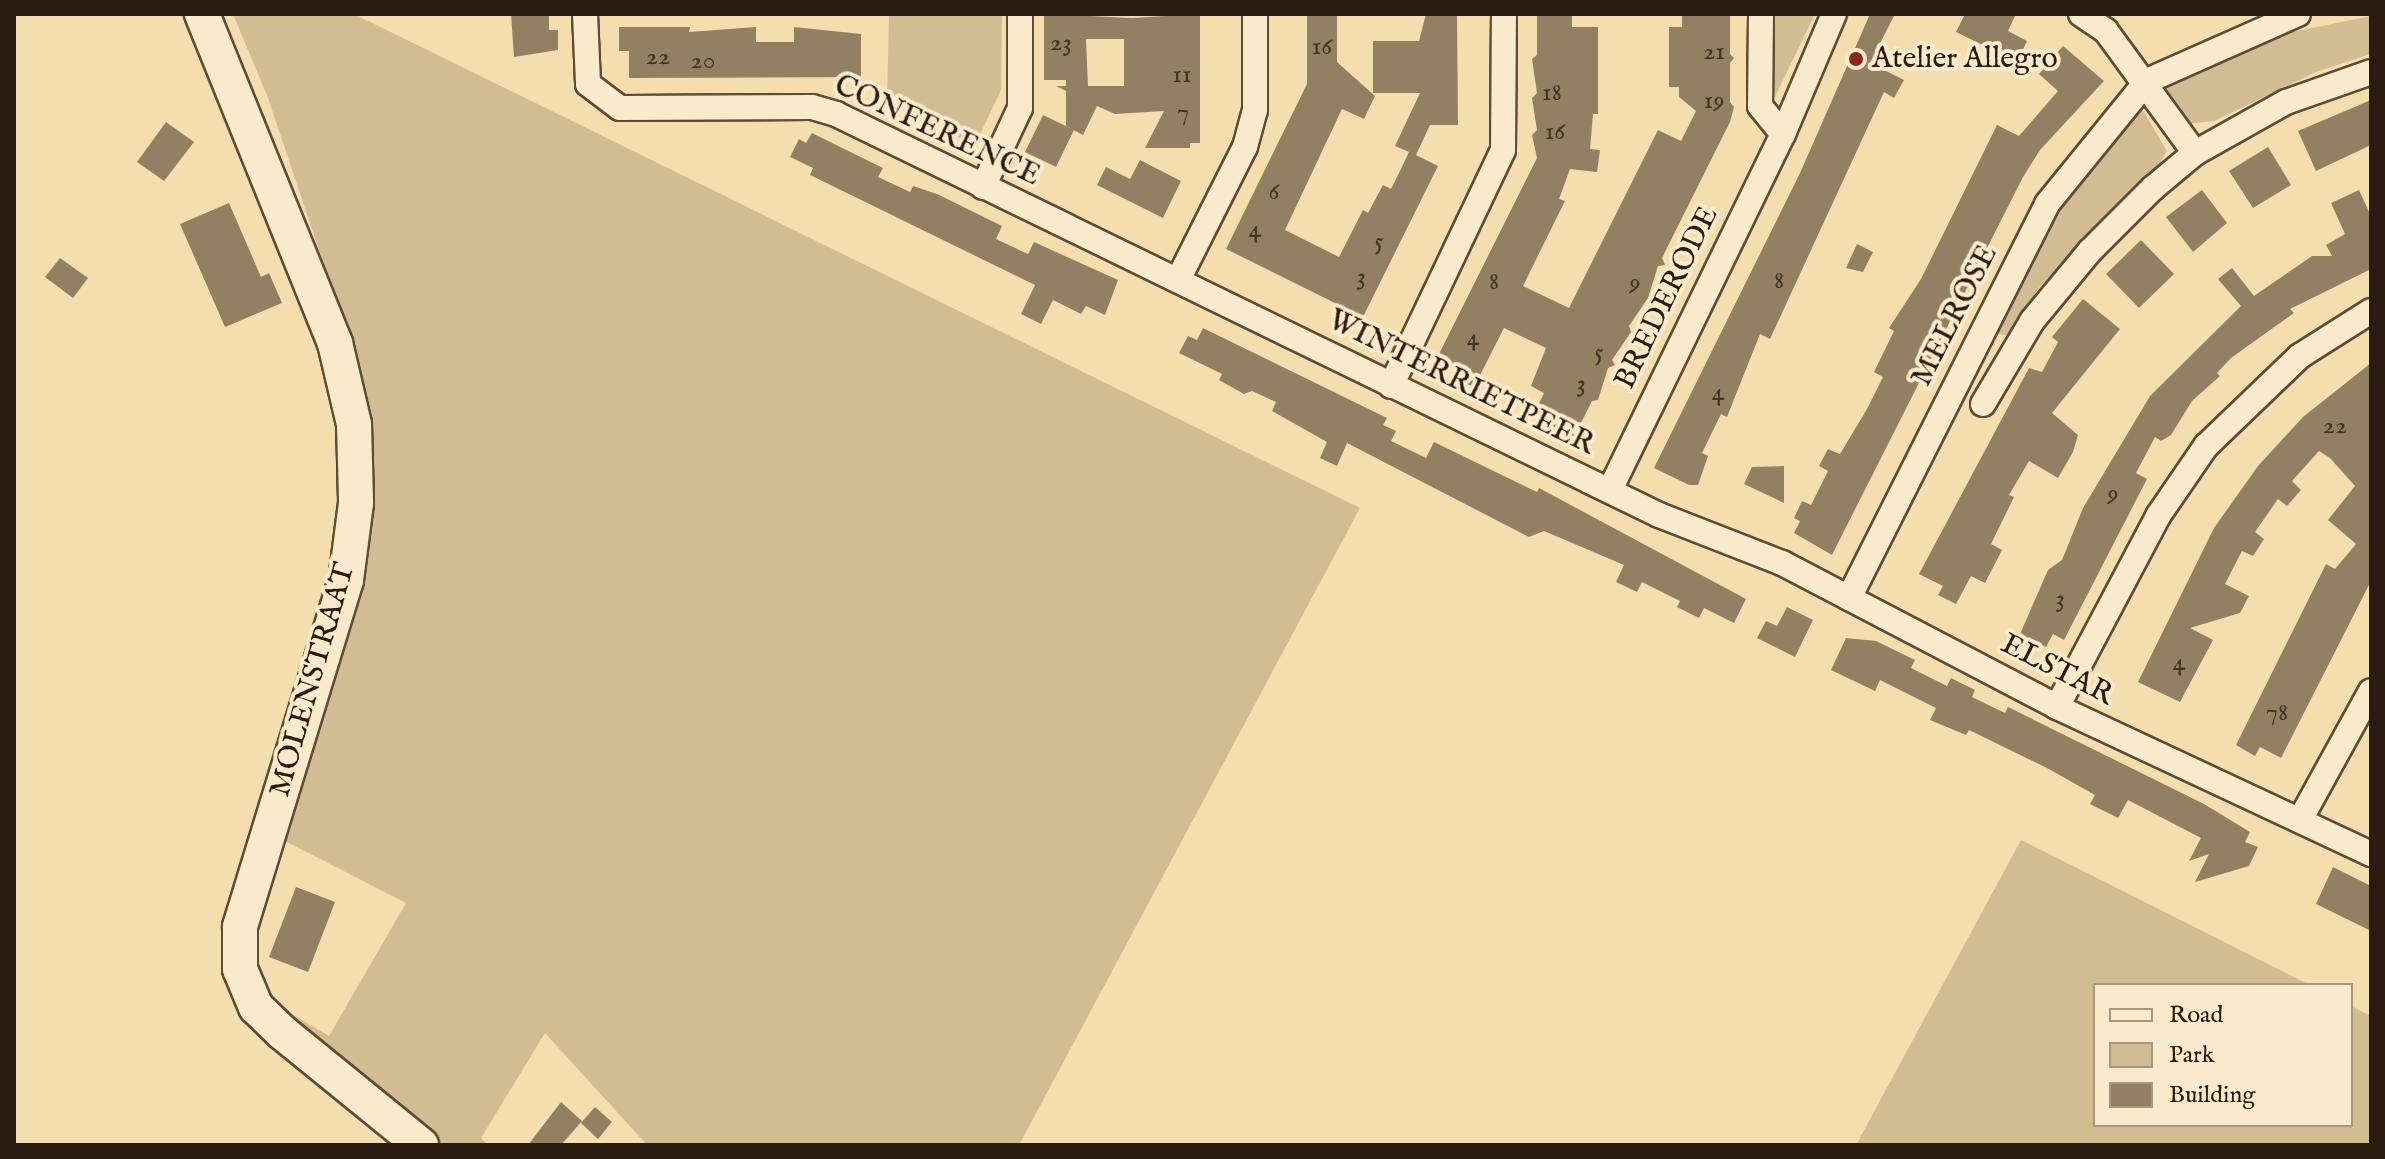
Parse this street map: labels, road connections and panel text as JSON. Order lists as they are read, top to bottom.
{
  "streets": {
    "street": [
      "CONFERENCE",
      "BREDERODE",
      "MELROSE",
      "WINTERRIETPEER",
      "ELSTAR",
      "MOLENSTRAAT"
    ]
  },
  "crossings": [
    ["CONFERENCE", "WINTERRIETPEER"],
    ["BREDERODE", "WINTERRIETPEER"],
    ["MELROSE", "ELSTAR"],
    ["WINTERRIETPEER", "ELSTAR"]
  ],
  "places": ["Atelier Allegro"],
  "house_numbers": [
    "23",
    "16",
    "21",
    "22",
    "20",
    "11",
    "18",
    "19",
    "7",
    "16",
    "6",
    "4",
    "5",
    "3",
    "8",
    "8",
    "9",
    "4",
    "5",
    "3",
    "4",
    "22",
    "9",
    "3",
    "4",
    "78"
  ],
  "legend": ["Road", "Park", "Building"]
}
